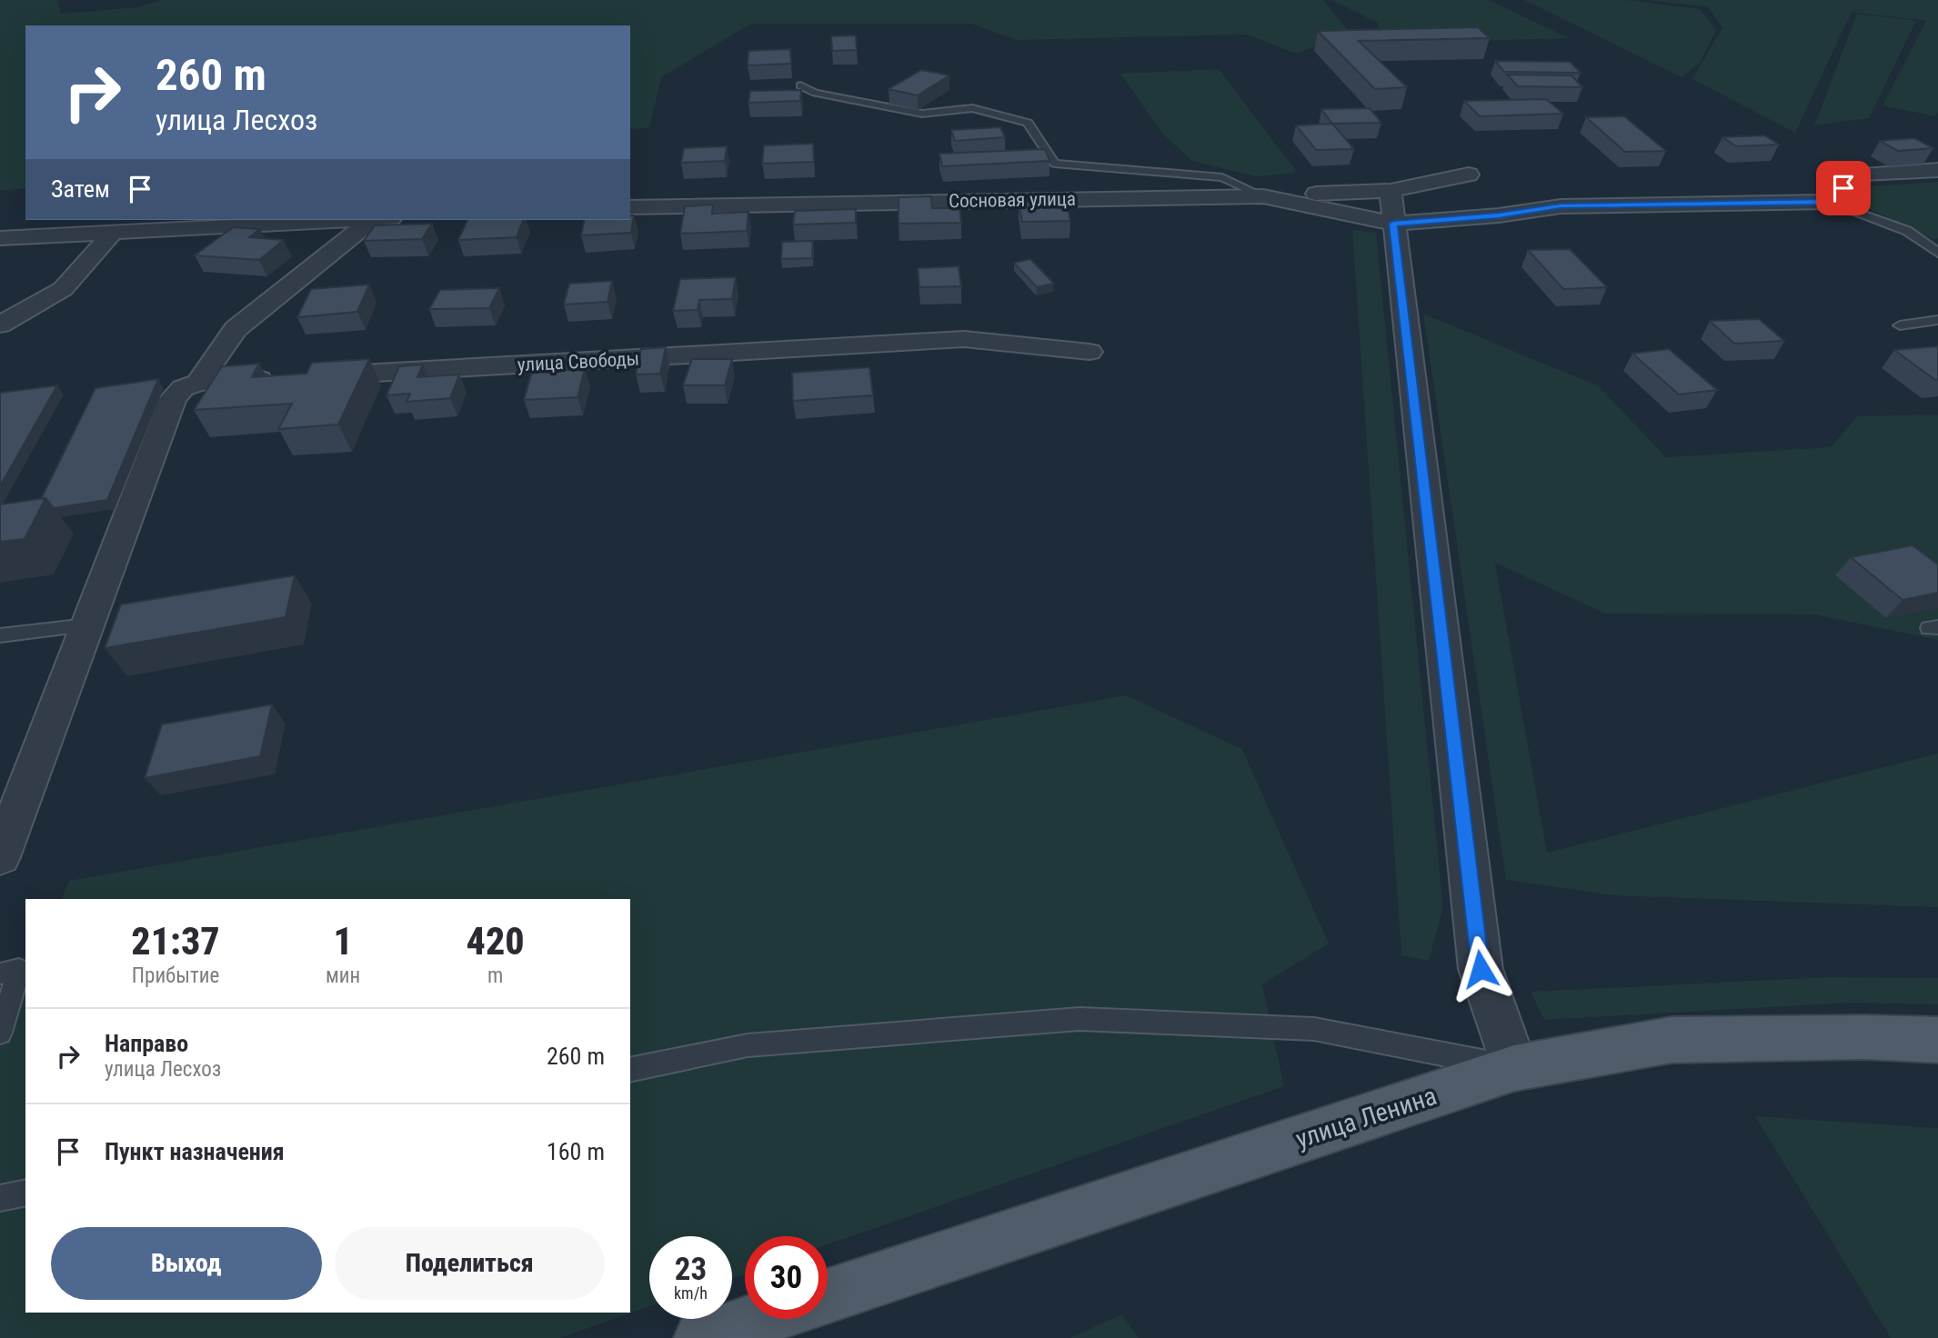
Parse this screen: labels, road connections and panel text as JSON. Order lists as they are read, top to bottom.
{
  "streets": {
    "main road": ["улица Ленина"],
    "street": ["Сосновая улица", "улица Свободы"]
  },
  "page": {
    "turn": ["260 m", "улица Лесхоз"],
    "then": "Затем",
    "eta": [
      "21:37",
      "Прибытие",
      "1",
      "мин",
      "420",
      "m"
    ],
    "list": [
      {
        "name": "Направо",
        "note": "улица Лесхоз",
        "value": "260 m"
      },
      {
        "name": "Пункт назначения",
        "value": "160 m"
      }
    ],
    "buttons": ["Выход", "Поделиться"],
    "speed": "23 km/h",
    "limit": "30"
  }
}
